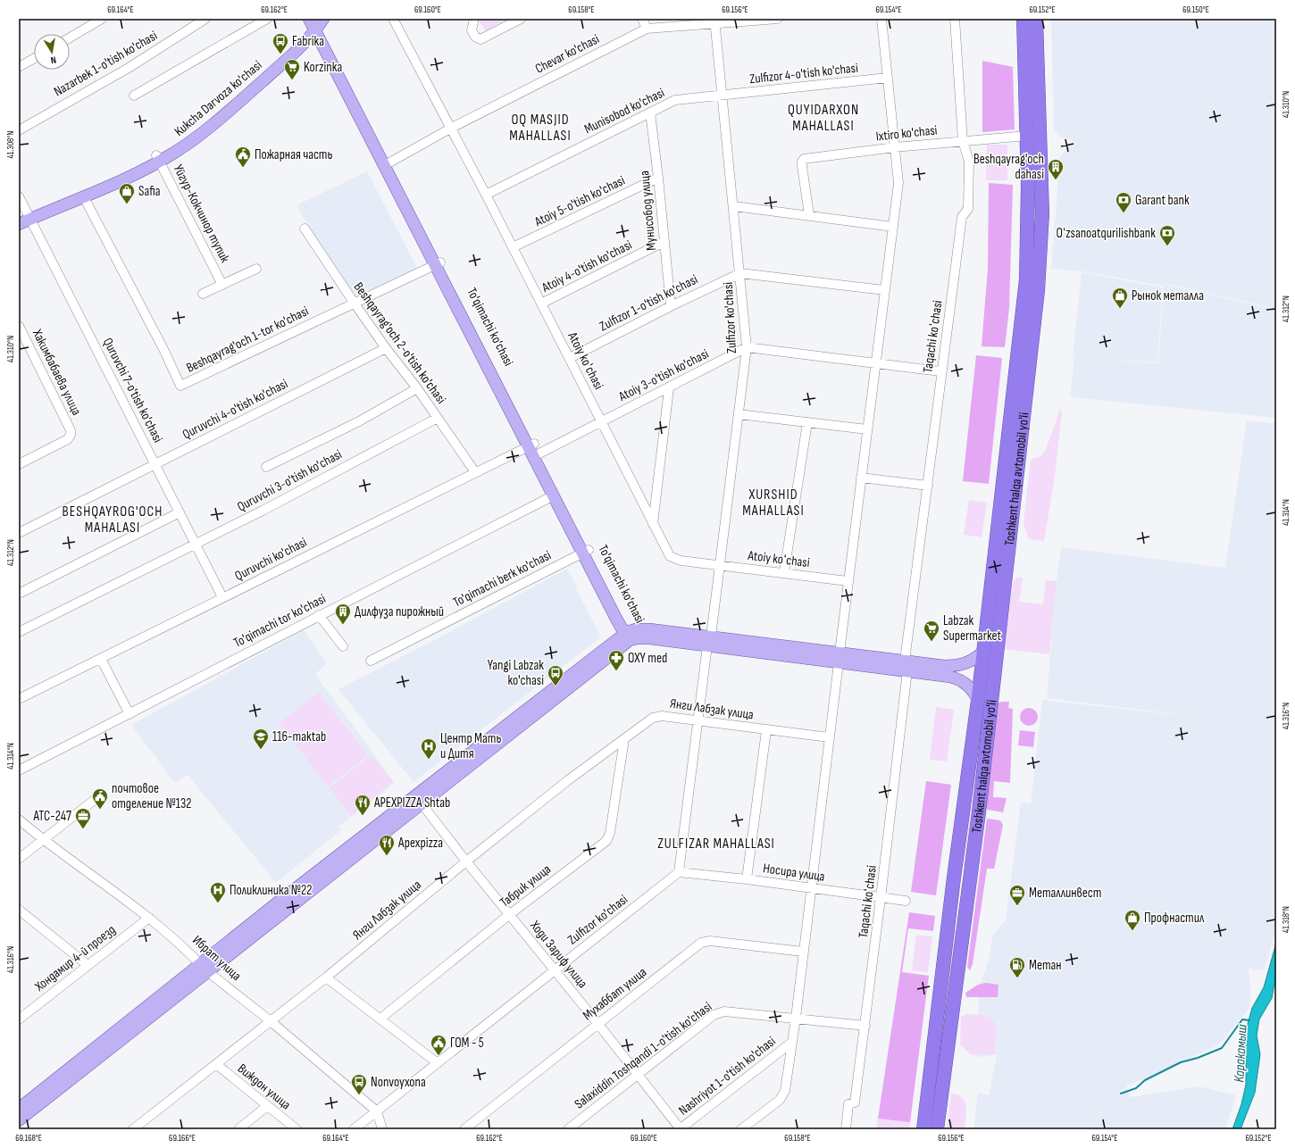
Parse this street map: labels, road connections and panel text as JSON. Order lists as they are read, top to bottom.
{
  "streets": {
    "highway": ["Toshkent halqa avtomobil yo'li"],
    "main road": ["Kukcha Darvoza ko'chasi", "To'qimachi ko'chasi"],
    "street": [
      "Chevar ko'chasi",
      "Nazarbek 1-o'tish ko'chasi",
      "Zulfizor 4-o'tish ko'chasi",
      "Munisobod ko'chasi",
      "Ixtiro ko'chasi",
      "Atoiy 5-o'tish ko'chasi",
      "Мунисобод улица",
      "Уйгур-Кокчинор тупик",
      "Atoiy 4-o'tish ko'chasi",
      "Zulfizor 1-o'tish ko'chasi",
      "Zulfizor ko'chasi",
      "Taqachi koʻchasi",
      "Beshqayrag'och 1-tor ko'chasi",
      "Beshqayrag'och 2-o'tish ko'chasi",
      "Atoiy koʻchasi",
      "Хакимбабаева улица",
      "Atoiy 3-o'tish ko'chasi",
      "Quruvchi 7-o'tish ko'chasi",
      "Quruvchi 4-o'tish ko'chasi",
      "Quruvchi 3-o'tish ko'chasi",
      "Quruvchi ko'chasi",
      "To'qimachi berk ko'chasi",
      "To'qimachi tor ko'chasi",
      "Янги Лабзак улица",
      "Носира улица",
      "Табрик улица",
      "Ходи Зариф улица",
      "Хондамир 4-й проезд",
      "Ибрат улица",
      "Мухаббат улица",
      "Salaxiddin Toshqandi 1-o'tish ko'chasi",
      "Nashriyot 1-o'tish ko'chasi",
      "Виждон улица"
    ]
  },
  "crossings": [
    ["Chevar ko'chasi", "Zulfizor ko'chasi"],
    ["Chevar ko'chasi", "To'qimachi ko'chasi"],
    ["Chevar ko'chasi", "Atoiy koʻchasi"],
    ["Zulfizor 4-o'tish ko'chasi", "Munisobod ko'chasi"],
    ["Zulfizor 4-o'tish ko'chasi", "Zulfizor ko'chasi"],
    ["Kukcha Darvoza ko'chasi", "Уйгур-Кокчинор тупик"],
    ["Kukcha Darvoza ko'chasi", "To'qimachi ko'chasi"],
    ["Kukcha Darvoza ko'chasi", "Beshqayrag'och 1-tor ko'chasi"],
    ["Kukcha Darvoza ko'chasi", "Quruvchi 7-o'tish ko'chasi"],
    ["Munisobod ko'chasi", "Мунисобод улица"],
    ["Munisobod ko'chasi", "Zulfizor ko'chasi"],
    ["Munisobod ko'chasi", "Atoiy koʻchasi"],
    ["Ixtiro ko'chasi", "Taqachi koʻchasi"],
    ["Ixtiro ko'chasi", "Toshkent halqa avtomobil yo'li"],
    ["Atoiy 5-o'tish ko'chasi", "Мунисобод улица"],
    ["Atoiy 5-o'tish ko'chasi", "Atoiy koʻchasi"],
    ["Мунисобод улица", "Atoiy 4-o'tish ko'chasi"],
    ["Мунисобод улица", "Zulfizor 1-o'tish ko'chasi"],
    ["Atoiy 4-o'tish ko'chasi", "Atoiy koʻchasi"],
    ["Zulfizor 1-o'tish ko'chasi", "Zulfizor ko'chasi"],
    ["Zulfizor 1-o'tish ko'chasi", "Atoiy koʻchasi"],
    ["Zulfizor ko'chasi", "Atoiy koʻchasi"],
    ["Zulfizor ko'chasi", "Atoiy 3-o'tish ko'chasi"],
    ["Zulfizor ko'chasi", "Янги Лабзак улица"],
    ["Zulfizor ko'chasi", "Носира улица"],
    ["Zulfizor ko'chasi", "Ходи Зариф улица"],
    ["Zulfizor ko'chasi", "Ибрат улица"],
    ["To'qimachi ko'chasi", "Beshqayrag'och 1-tor ko'chasi"],
    ["To'qimachi ko'chasi", "Atoiy 3-o'tish ko'chasi"],
    ["To'qimachi ko'chasi", "Quruvchi ko'chasi"],
    ["To'qimachi ko'chasi", "To'qimachi berk ko'chasi"],
    ["To'qimachi ko'chasi", "To'qimachi tor ko'chasi"],
    ["Taqachi koʻchasi", "Носира улица"],
    ["Taqachi koʻchasi", "Salaxiddin Toshqandi 1-o'tish ko'chasi"],
    ["Beshqayrag'och 1-tor ko'chasi", "Beshqayrag'och 2-o'tish ko'chasi"],
    ["Beshqayrag'och 2-o'tish ko'chasi", "Quruvchi 4-o'tish ko'chasi"],
    ["Beshqayrag'och 2-o'tish ko'chasi", "Quruvchi 3-o'tish ko'chasi"],
    ["Beshqayrag'och 2-o'tish ko'chasi", "Quruvchi ko'chasi"],
    ["Atoiy koʻchasi", "Atoiy 3-o'tish ko'chasi"],
    ["Atoiy 3-o'tish ko'chasi", "Quruvchi ko'chasi"],
    ["Quruvchi 7-o'tish ko'chasi", "Quruvchi 4-o'tish ko'chasi"],
    ["Quruvchi 7-o'tish ko'chasi", "Quruvchi 3-o'tish ko'chasi"],
    ["Quruvchi 7-o'tish ko'chasi", "Quruvchi ko'chasi"],
    ["Янги Лабзак улица", "Носира улица"],
    ["Янги Лабзак улица", "Табрик улица"],
    ["Янги Лабзак улица", "Ходи Зариф улица"],
    ["Янги Лабзак улица", "Ибрат улица"],
    ["Янги Лабзак улица", "Виждон улица"],
    ["Табрик улица", "Ходи Зариф улица"],
    ["Ходи Зариф улица", "Мухаббат улица"],
    ["Ходи Зариф улица", "Salaxiddin Toshqandi 1-o'tish ko'chasi"],
    ["Ходи Зариф улица", "Nashriyot 1-o'tish ko'chasi"],
    ["Хондамир 4-й проезд", "Ибрат улица"]
  ],
  "districts": [
    "QUYIDARXON MAHALLASI",
    "OQ MASJID MAHALLASI",
    "XURSHID MAHALLASI",
    "BESHQAYROG'OCH MAHALASI",
    "ZULFIZAR MAHALLASI"
  ],
  "water": ["Каракамыш"],
  "places": {
    "bus stop": ["Fabrika", "Yangi Labzak ko'chasi", "Nonvoyxona"],
    "supermarket": ["Korzinka", "Labzak Supermarket"],
    "public building": ["Пожарная часть", "почтовое отделение №132", "ГОМ - 5"],
    "building": ["Beshqayrag'och dahasi", "Дилфуза пирожный"],
    "shop": ["Safia", "Рынок металла", "Профнастил"],
    "bank": ["Garant bank", "Oʻzsanoatqurilishbank"],
    "pharmacy": ["OXY med"],
    "school or university": ["116-maktab"],
    "hospital": ["Центр Мать и Дитя", "Поликлиника №22"],
    "restaurant": ["APEXPIZZA Shtab", "Apexpizza"],
    "office": ["АТС-247", "Металлинвест"],
    "fuel station": ["Метан"]
  },
  "north": "bottom",
  "coordinates": [
    "69.164°E",
    "69.162°E",
    "69.160°E",
    "69.158°E",
    "69.156°E",
    "69.154°E",
    "69.152°E",
    "69.150°E",
    "41.310°N",
    "41.308°N",
    "41.312°N",
    "41.314°N",
    "41.316°N",
    "41.318°N",
    "69.168°E",
    "69.166°E"
  ]
}
